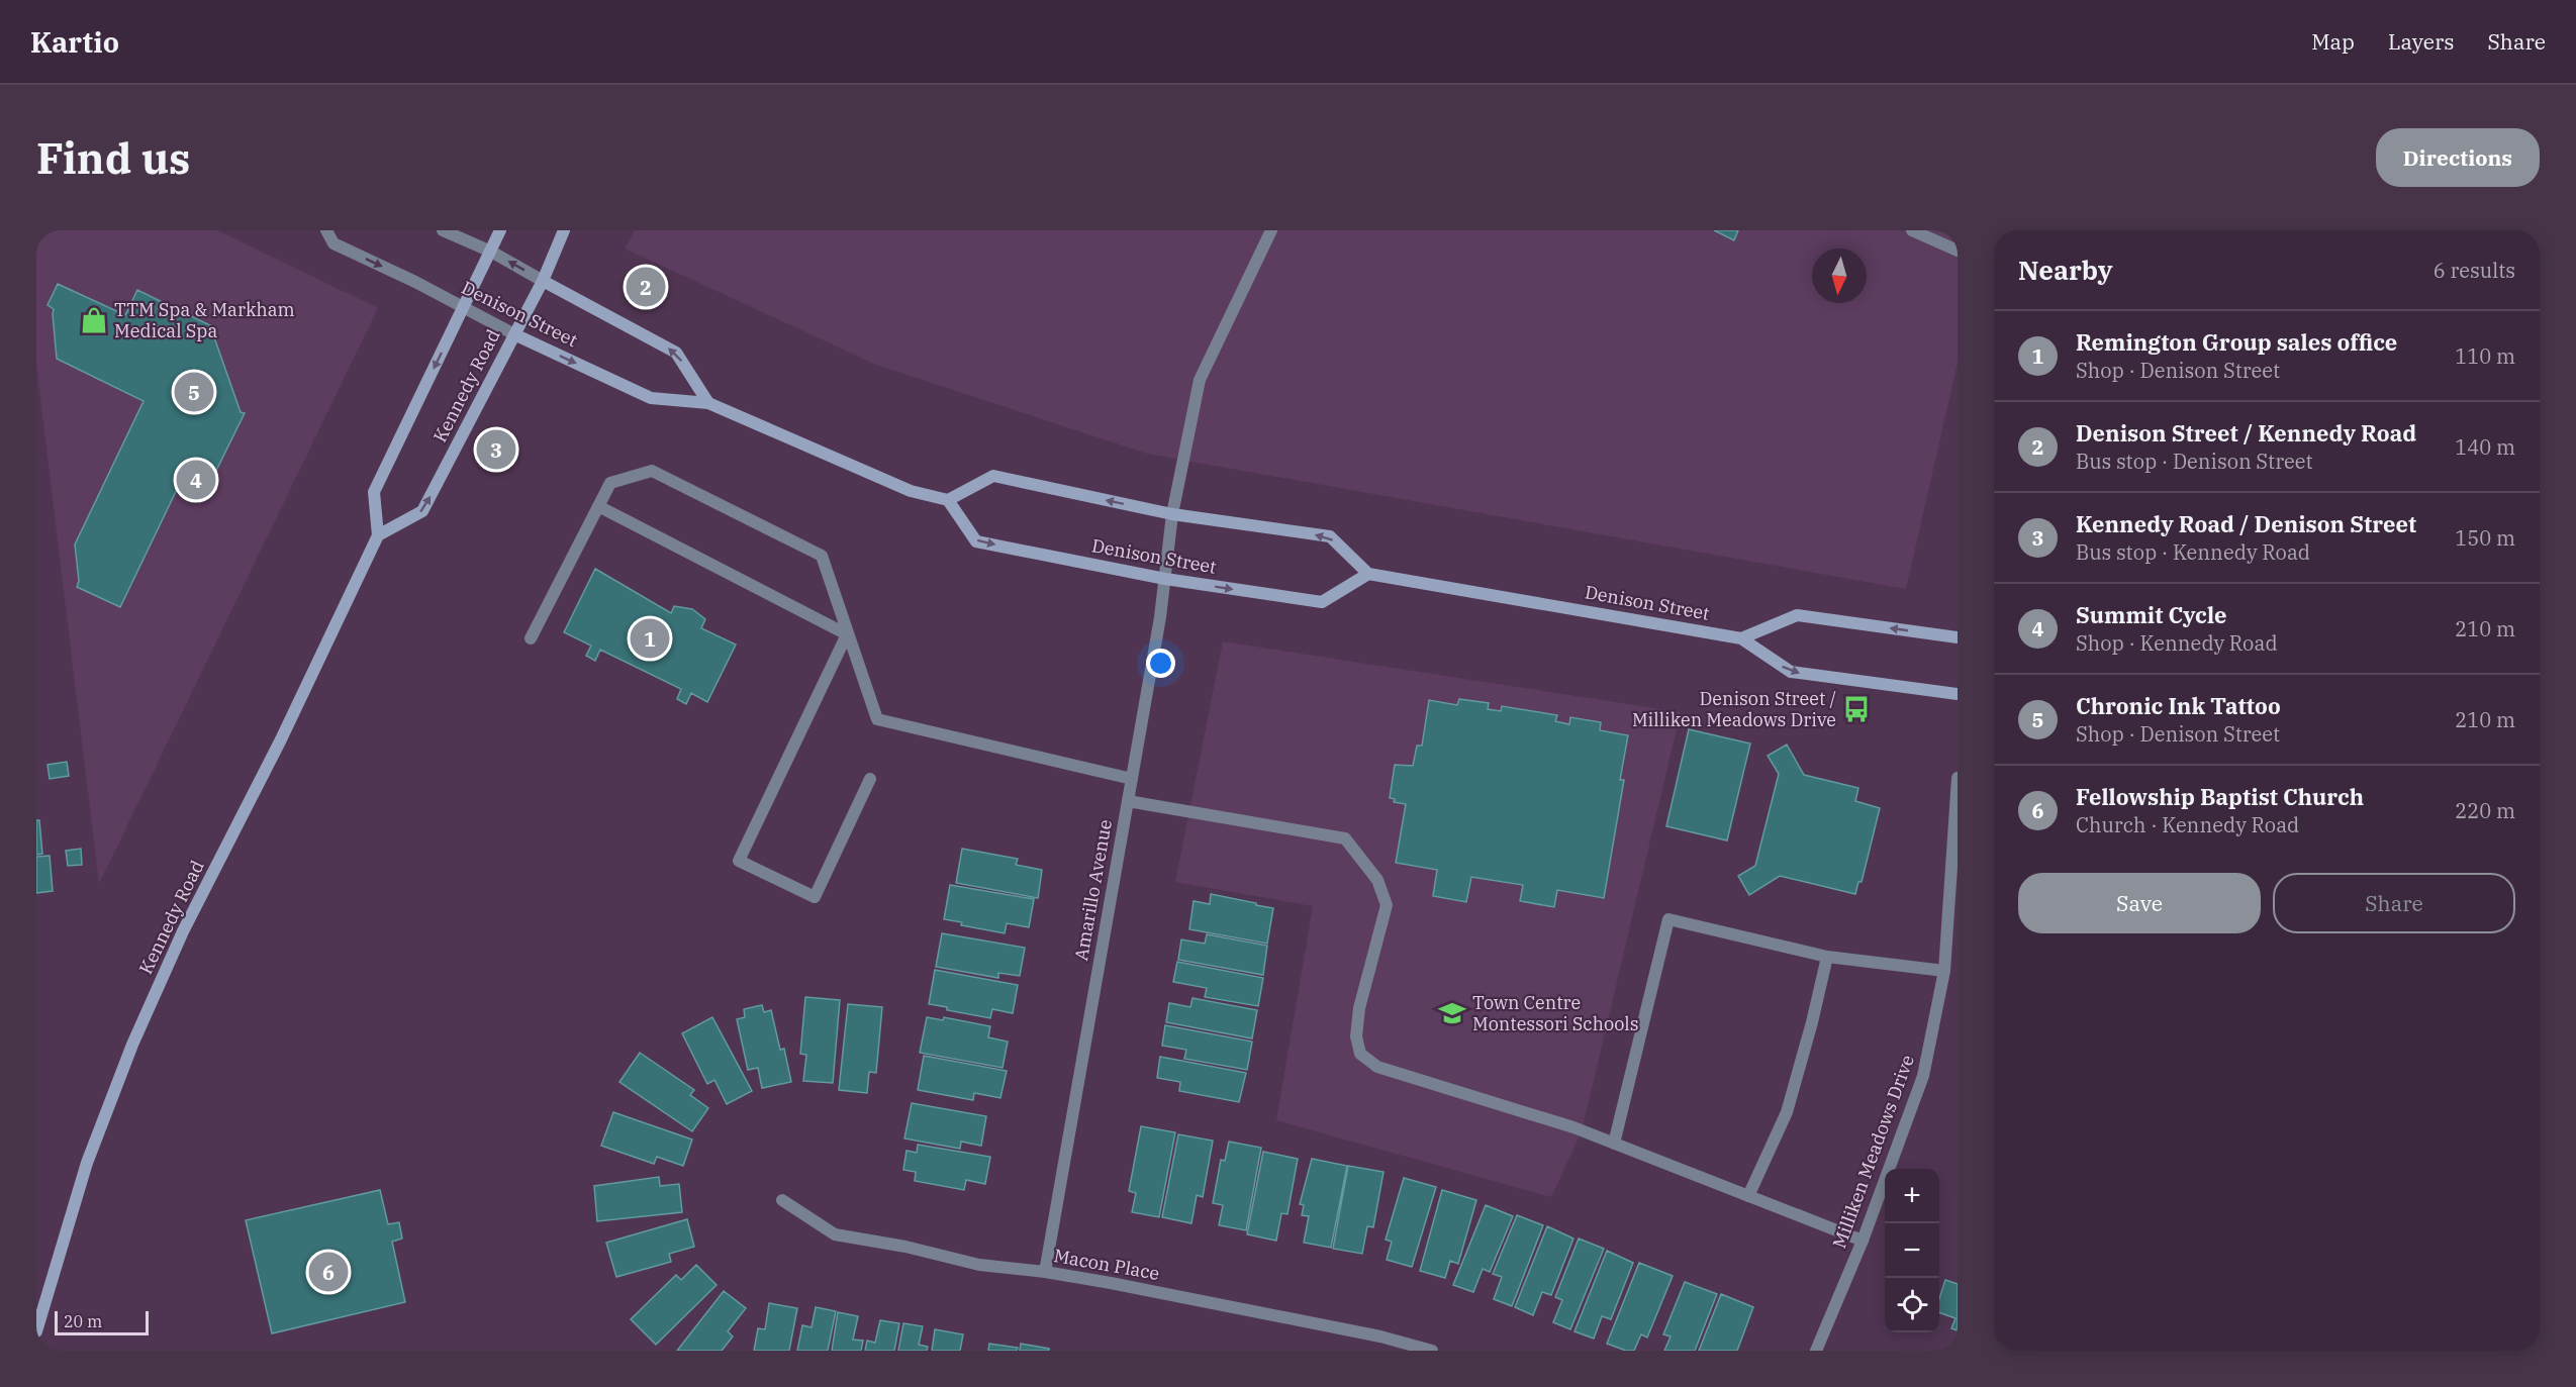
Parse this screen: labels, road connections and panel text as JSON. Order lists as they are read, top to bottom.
{
  "streets": {
    "main road": ["Denison Street", "Kennedy Road"],
    "street": ["Amarillo Avenue", "Milliken Meadows Drive", "Macon Place"]
  },
  "crossings": [
    ["Denison Street", "Kennedy Road"],
    ["Denison Street", "Amarillo Avenue"],
    ["Amarillo Avenue", "Macon Place"]
  ],
  "places": {
    "shop": ["TTM Spa & Markham Medical Spa"],
    "bus stop": ["Denison Street / Milliken Meadows Drive"],
    "school or university": ["Town Centre Montessori Schools"]
  },
  "scale_bar": "20 m",
  "north": "bottom",
  "page": {
    "header": "Kartio",
    "nav": ["Map", "Layers", "Share"],
    "buttons": [
      "Directions",
      ["Save", "Share"]
    ],
    "title": "Find us",
    "heading": ["Nearby", "6 results"],
    "pins": [
      "2",
      "5",
      "3",
      "4",
      "1",
      "6"
    ],
    "list": [
      {
        "mark": "1",
        "name": "Remington Group sales office",
        "note": "Shop · Denison Street",
        "value": "110 m"
      },
      {
        "mark": "2",
        "name": "Denison Street / Kennedy Road",
        "note": "Bus stop · Denison Street",
        "value": "140 m"
      },
      {
        "mark": "3",
        "name": "Kennedy Road / Denison Street",
        "note": "Bus stop · Kennedy Road",
        "value": "150 m"
      },
      {
        "mark": "4",
        "name": "Summit Cycle",
        "note": "Shop · Kennedy Road",
        "value": "210 m"
      },
      {
        "mark": "5",
        "name": "Chronic Ink Tattoo",
        "note": "Shop · Denison Street",
        "value": "210 m"
      },
      {
        "mark": "6",
        "name": "Fellowship Baptist Church",
        "note": "Church · Kennedy Road",
        "value": "220 m"
      }
    ],
    "map_buttons": ["+", "−"],
    "scale": "20 m"
  }
}
